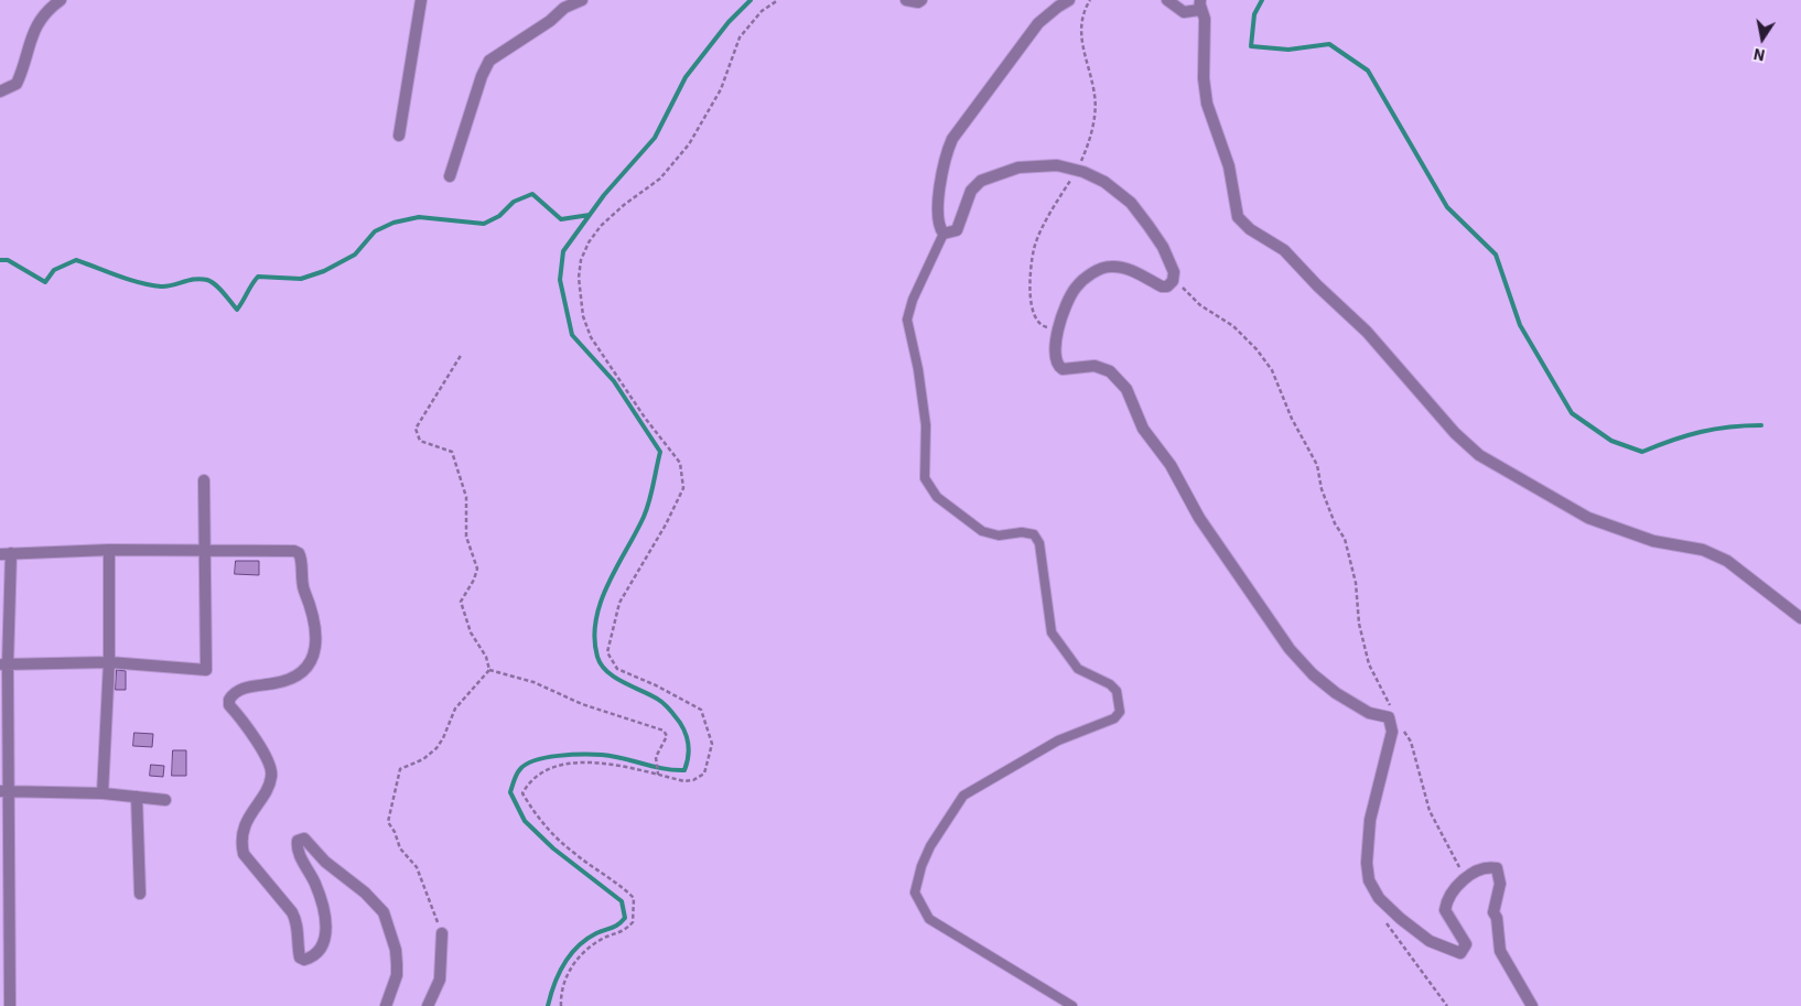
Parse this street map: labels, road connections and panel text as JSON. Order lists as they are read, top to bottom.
{
  "north": "bottom"
}
